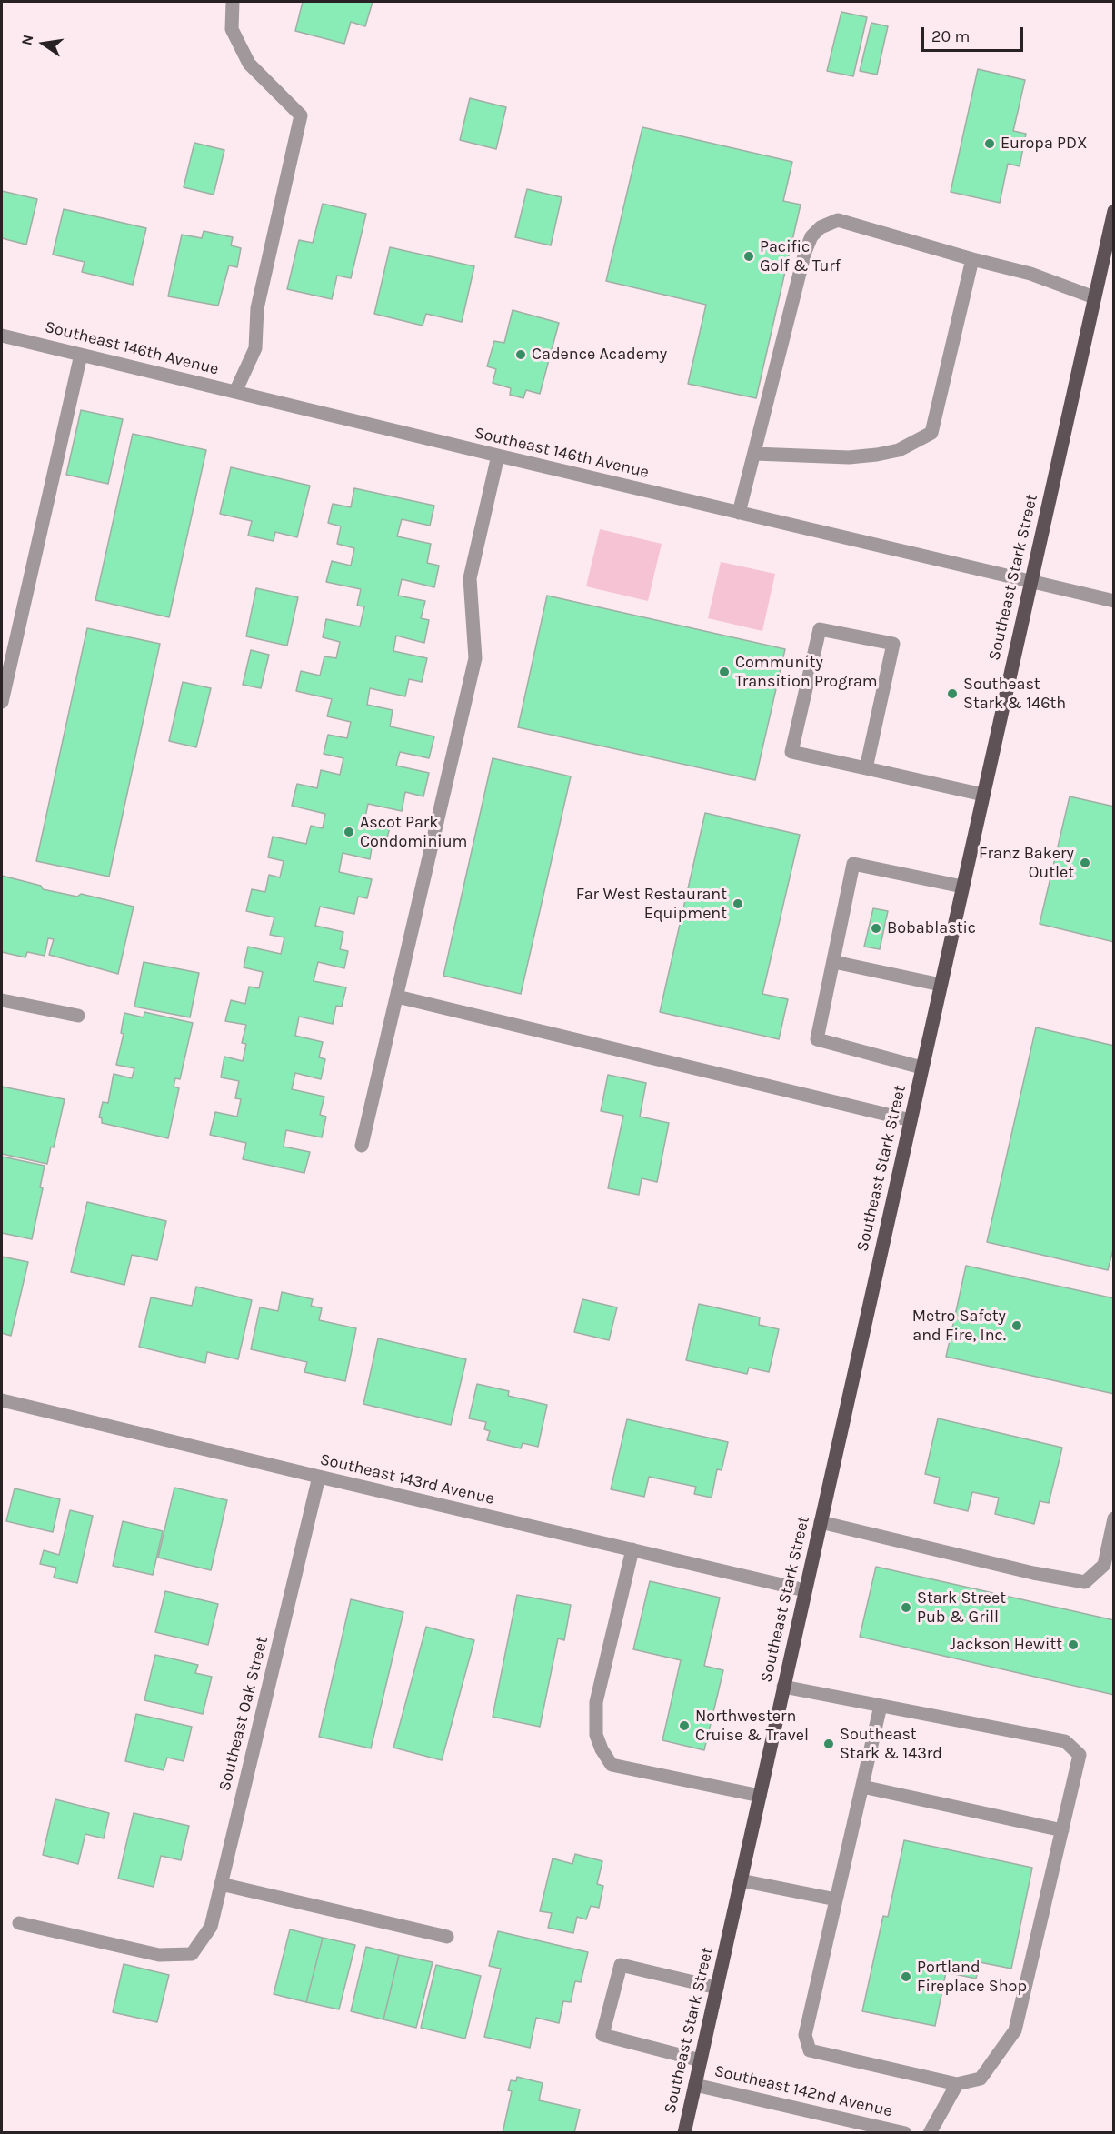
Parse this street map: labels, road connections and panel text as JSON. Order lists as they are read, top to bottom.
{
  "streets": {
    "main road": ["Southeast Stark Street"],
    "street": [
      "Southeast 146th Avenue",
      "Southeast 143rd Avenue",
      "Southeast Oak Street",
      "Southeast 142nd Avenue"
    ]
  },
  "crossings": [
    ["Southeast 146th Avenue", "Southeast Stark Street"],
    ["Southeast Stark Street", "Southeast 143rd Avenue"],
    ["Southeast Stark Street", "Southeast 142nd Avenue"],
    ["Southeast 143rd Avenue", "Southeast Oak Street"]
  ],
  "places": [
    "Europa PDX",
    "Pacific Golf & Turf",
    "Cadence Academy",
    "Community Transition Program",
    "Southeast Stark & 146th",
    "Ascot Park Condominium",
    "Franz Bakery Outlet",
    "Far West Restaurant Equipment",
    "Bobablastic",
    "Metro Safety and Fire, Inc.",
    "Stark Street Pub & Grill",
    "Jackson Hewitt",
    "Northwestern Cruise & Travel",
    "Southeast Stark & 143rd",
    "Portland Fireplace Shop"
  ],
  "scale_bar": "20 m",
  "north": "left"
}
